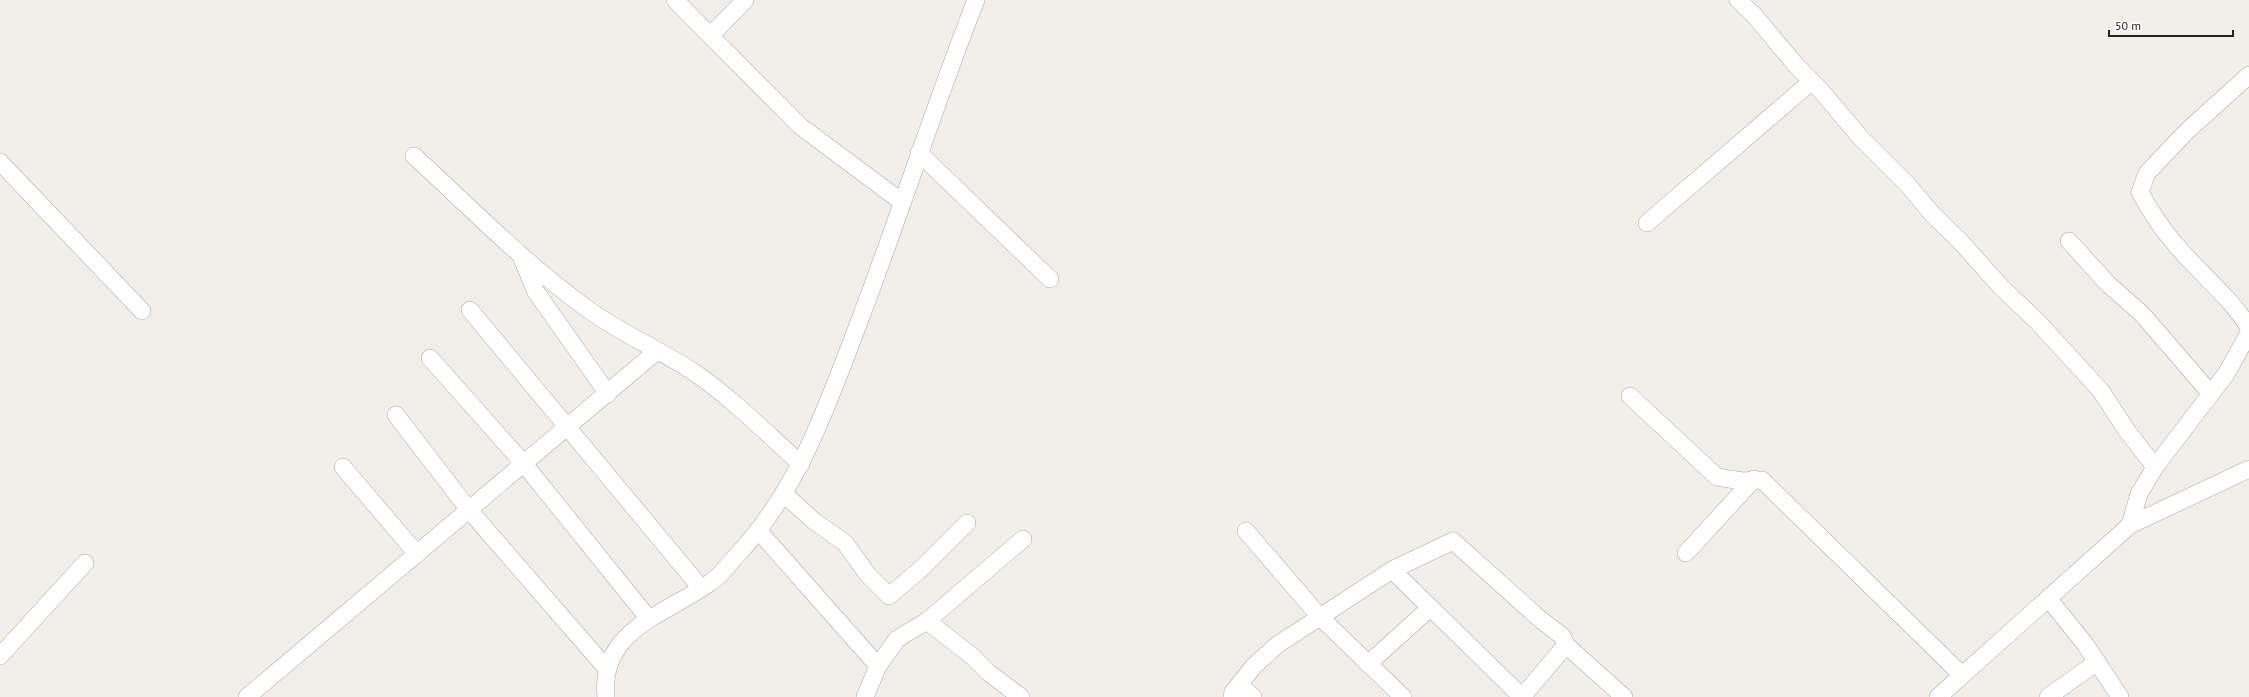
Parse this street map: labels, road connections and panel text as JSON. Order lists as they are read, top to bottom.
{
  "scale_bar": "50 m"
}
